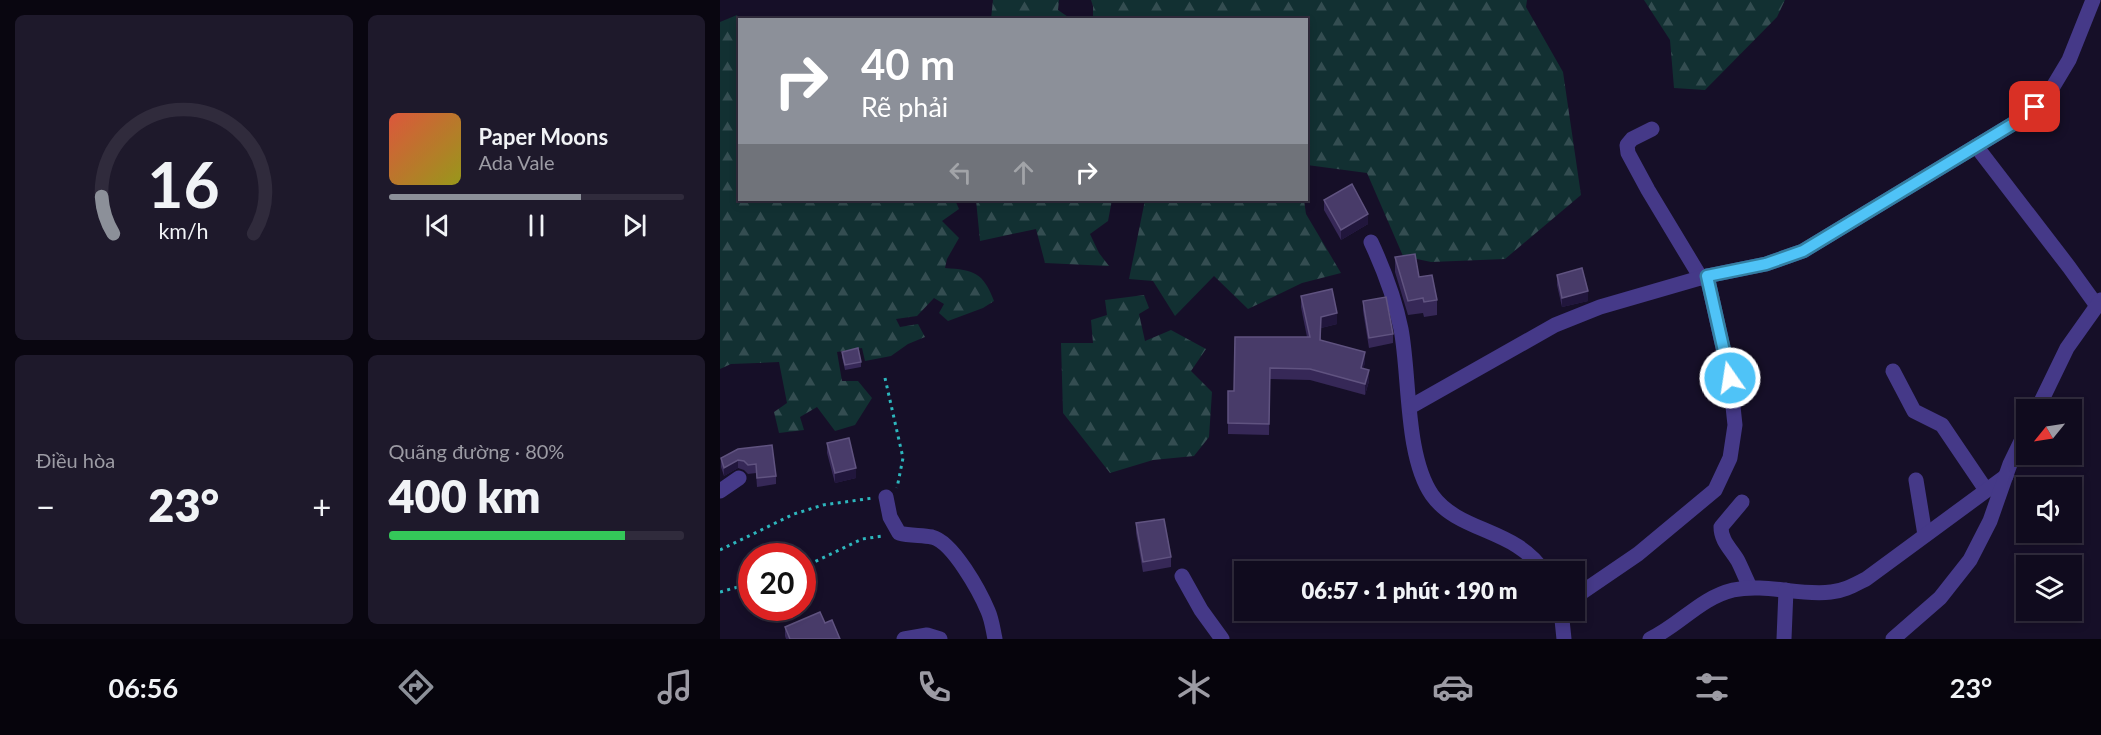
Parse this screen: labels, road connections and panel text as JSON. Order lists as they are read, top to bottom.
{
  "north": "bottom left",
  "page": {
    "turn": ["40 m", "Rẽ phải"],
    "song": ["Paper Moons", "Ada Vale"],
    "tile": [
      "Điều hòa",
      ["Quãng đường · 80%", "400 km"]
    ],
    "heat": ["−", "23°", "+"],
    "limit": "20",
    "trip": "06:57 · 1 phút · 190 m",
    "tabs": ["06:56", "23°"],
    "gauge": ["16", "km/h"]
  }
}
